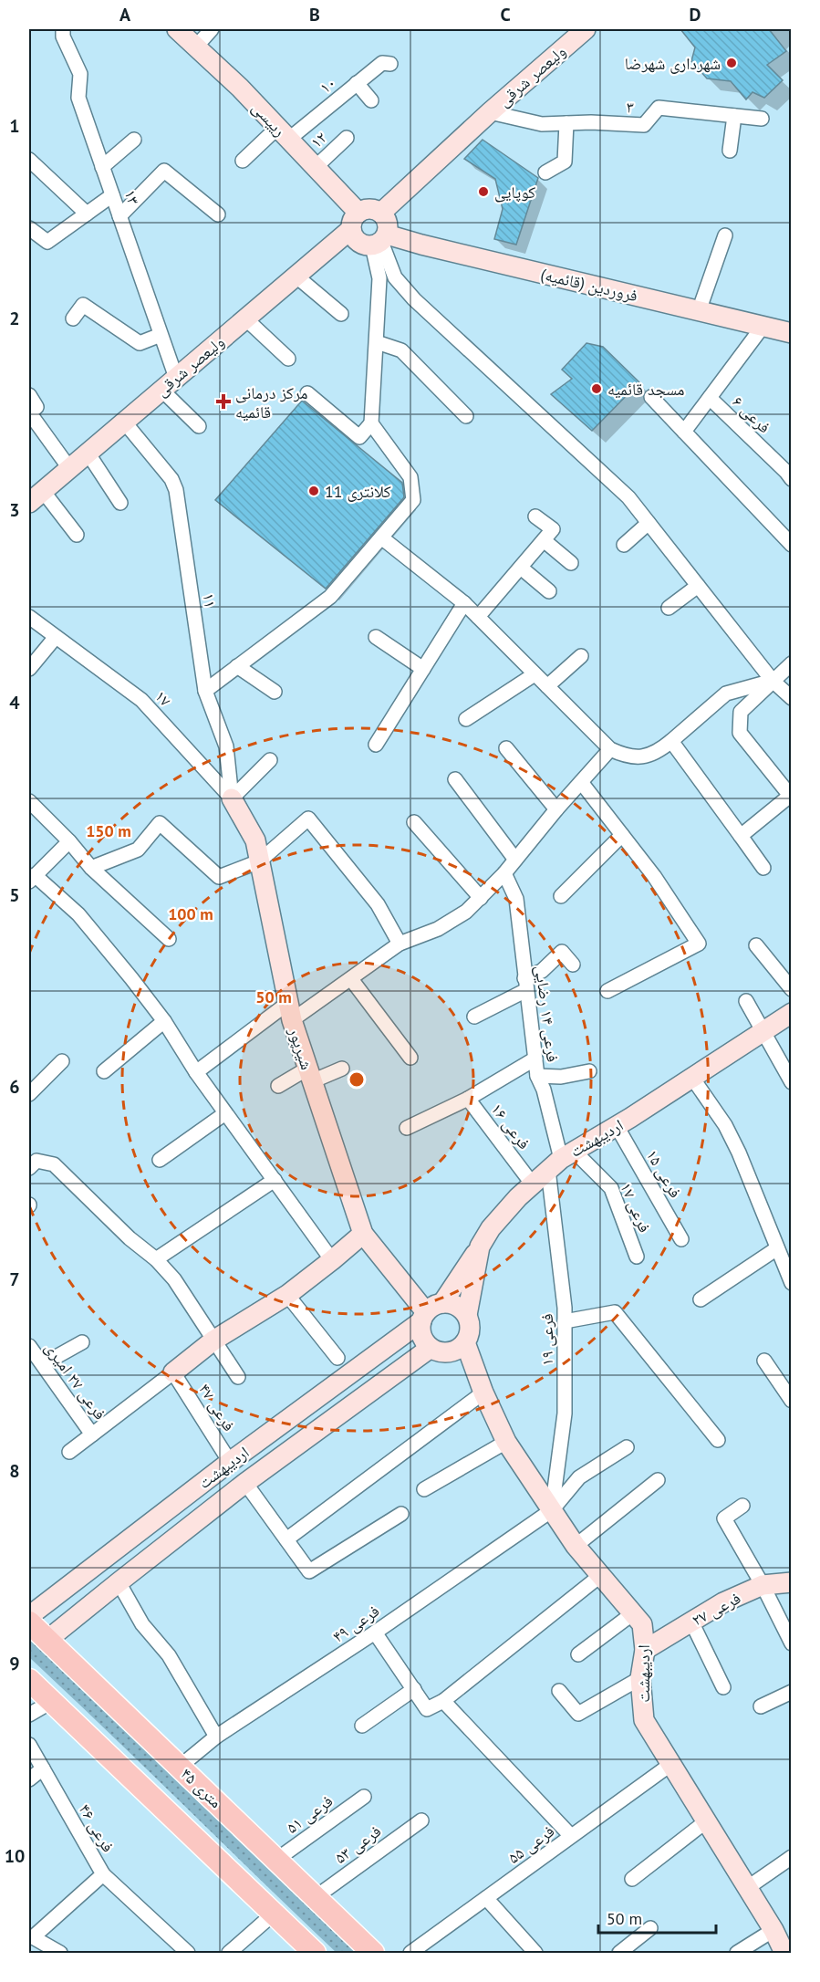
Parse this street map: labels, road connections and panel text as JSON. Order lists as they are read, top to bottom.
{
  "streets": {
    "main road": [
      "ولیعصر شرقی",
      "رییسی",
      "فروردین (قائمیه)",
      "شیرپور",
      "اردیبهشت",
      "فرعی ۲۷",
      "۴۵ متری"
    ],
    "street": [
      "۱۰",
      "۳",
      "۱۲",
      "۱۳",
      "فرعی ۶",
      "۱۱",
      "۱۷",
      "فرعی ۱۴ رضایی",
      "فرعی ۱۶",
      "فرعی ۱۵",
      "فرعی ۱۷",
      "فرعی ۱۹",
      "فرعی ۲۷ امیری",
      "فرعی ۴۷",
      "فرعی ۴۹",
      "فرعی ۵۱",
      "فرعی ۴۶",
      "فرعی ۵۳",
      "فرعی ۵۵"
    ]
  },
  "crossings": [
    ["ولیعصر شرقی", "۳"],
    ["ولیعصر شرقی", "رییسی"],
    ["ولیعصر شرقی", "۱۳"],
    ["ولیعصر شرقی", "فروردین (قائمیه)"],
    ["ولیعصر شرقی", "۱۱"],
    ["۱۰", "رییسی"],
    ["رییسی", "۱۲"],
    ["رییسی", "فروردین (قائمیه)"],
    ["۱۱", "۱۷"],
    ["۱۱", "شیرپور"],
    ["۱۷", "شیرپور"],
    ["فرعی ۱۴ رضایی", "فرعی ۱۶"],
    ["فرعی ۱۴ رضایی", "اردیبهشت"],
    ["فرعی ۱۴ رضایی", "فرعی ۱۷"],
    ["فرعی ۱۴ رضایی", "فرعی ۱۹"],
    ["شیرپور", "اردیبهشت"],
    ["فرعی ۱۶", "اردیبهشت"],
    ["اردیبهشت", "فرعی ۱۵"],
    ["اردیبهشت", "فرعی ۱۷"],
    ["اردیبهشت", "فرعی ۱۹"],
    ["اردیبهشت", "فرعی ۴۷"],
    ["اردیبهشت", "فرعی ۲۷"],
    ["اردیبهشت", "فرعی ۴۹"],
    ["اردیبهشت", "۴۵ متری"],
    ["اردیبهشت", "فرعی ۵۵"],
    ["فرعی ۱۷", "فرعی ۱۹"],
    ["فرعی ۱۹", "فرعی ۴۹"],
    ["فرعی ۲۷ امیری", "فرعی ۴۷"],
    ["فرعی ۴۹", "۴۵ متری"],
    ["۴۵ متری", "فرعی ۵۱"],
    ["۴۵ متری", "فرعی ۵۳"]
  ],
  "places": {
    "other": [
      "شهرداری شهرضا",
      "کوپایی",
      "مسجد قائمیه",
      "کلانتری 11"
    ],
    "health": ["مرکز درمانی قائمیه"]
  },
  "scale_bar": "50 m",
  "grid": {
    "columns": [
      "A",
      "B",
      "C",
      "D"
    ],
    "rows": [
      "1",
      "2",
      "3",
      "4",
      "5",
      "6",
      "7",
      "8",
      "9",
      "10"
    ]
  },
  "rings": ["150 m", "100 m", "50 m"]
}
